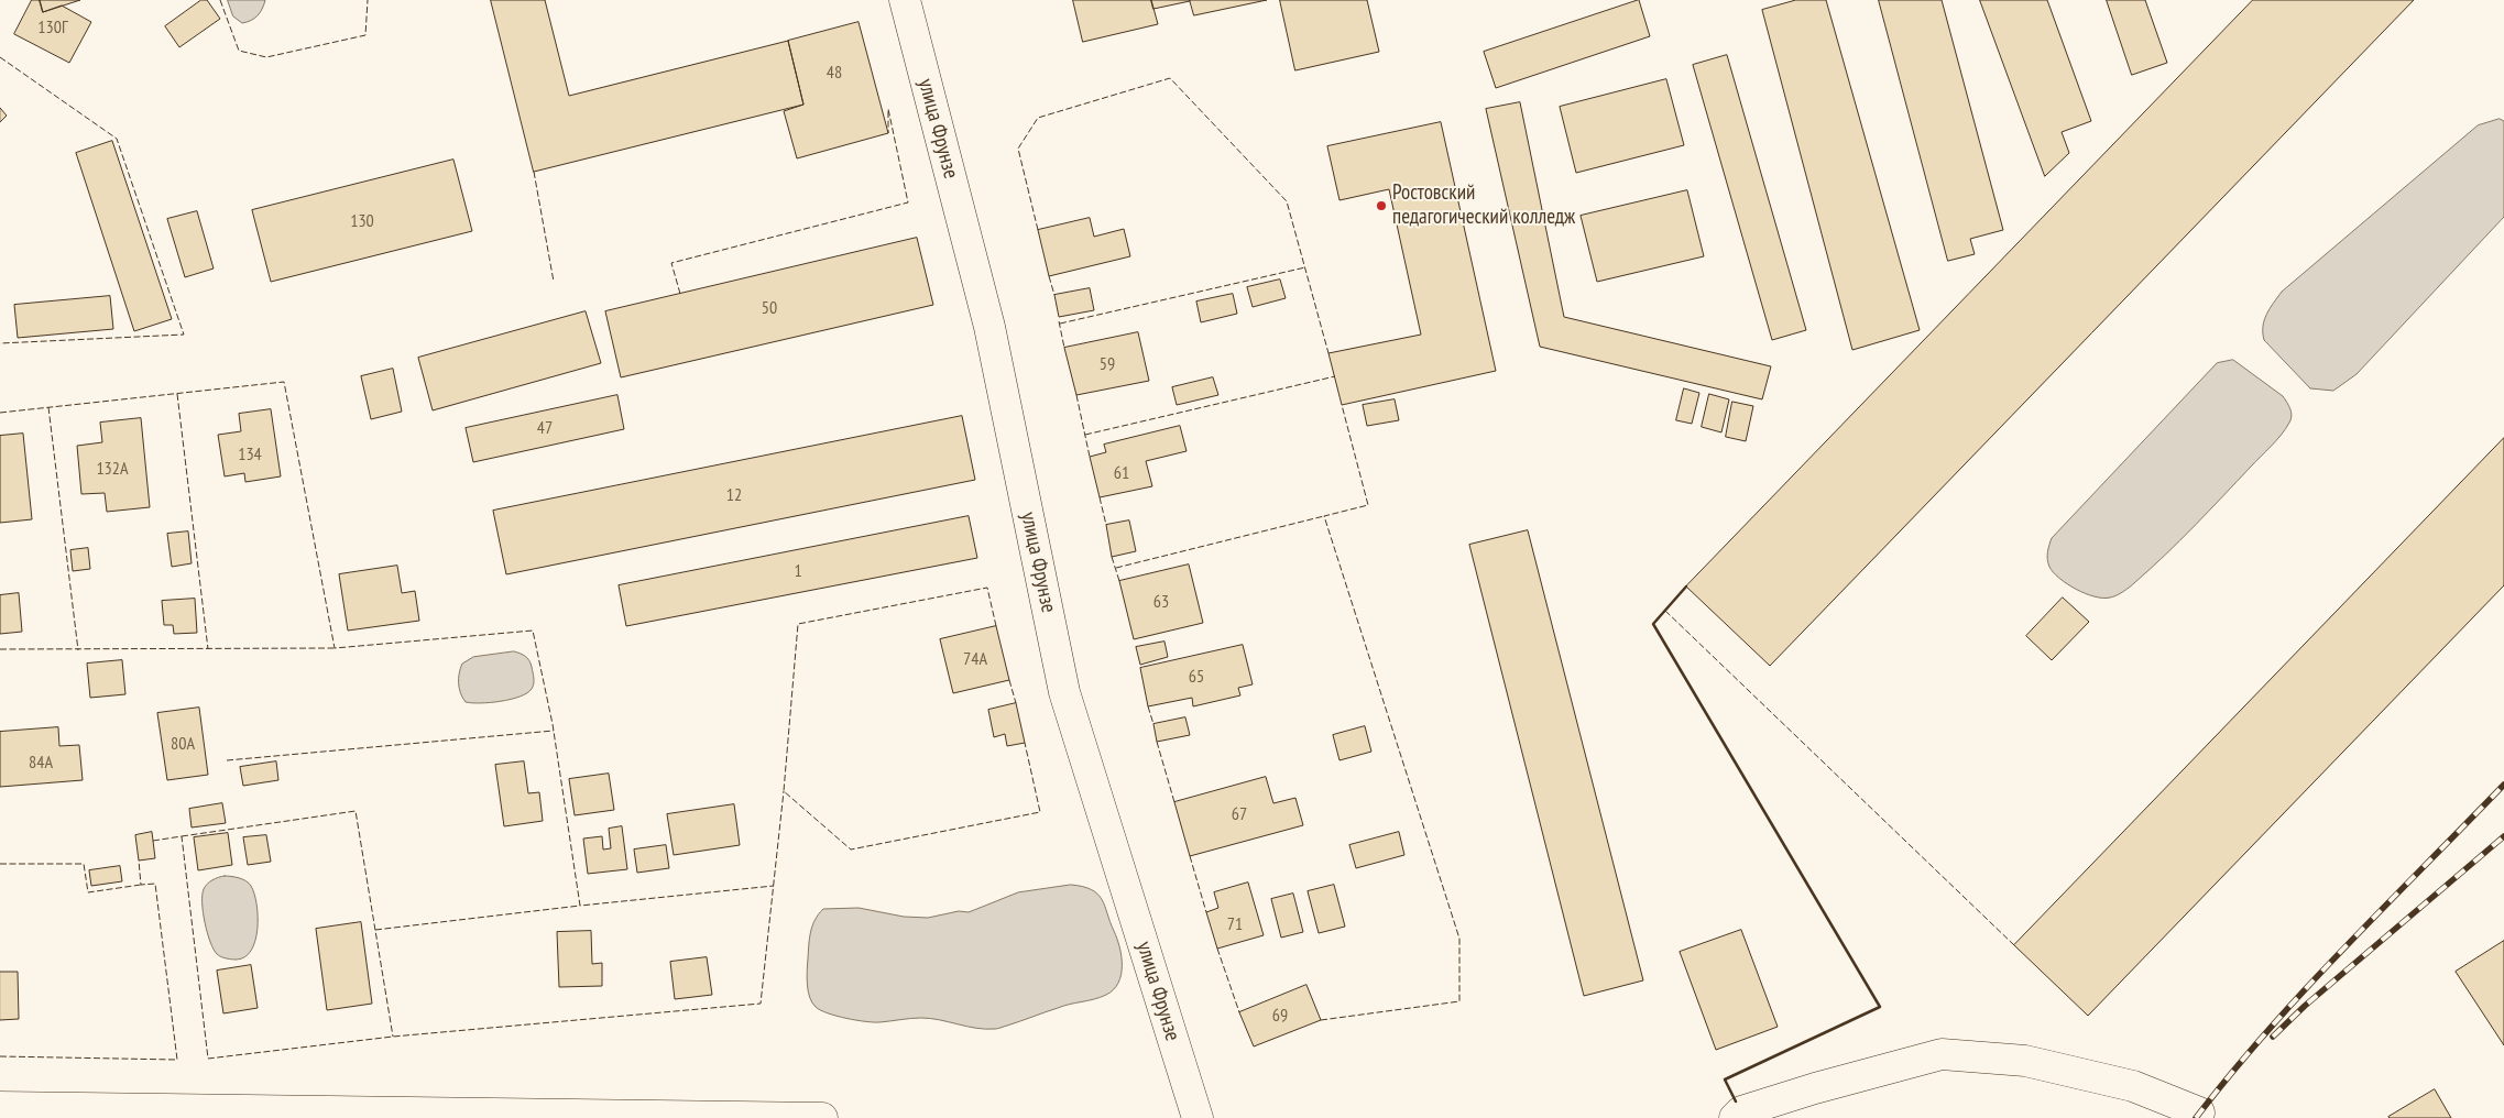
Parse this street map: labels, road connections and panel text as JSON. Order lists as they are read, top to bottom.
{
  "streets": {
    "street": ["улица Фрунзе"]
  },
  "places": ["Ростовский педагогический колледж"],
  "house_numbers": [
    "130Г",
    "48",
    "130",
    "50",
    "59",
    "47",
    "134",
    "132А",
    "61",
    "12",
    "1",
    "63",
    "74А",
    "65",
    "80А",
    "84А",
    "67",
    "71",
    "69"
  ]
}
